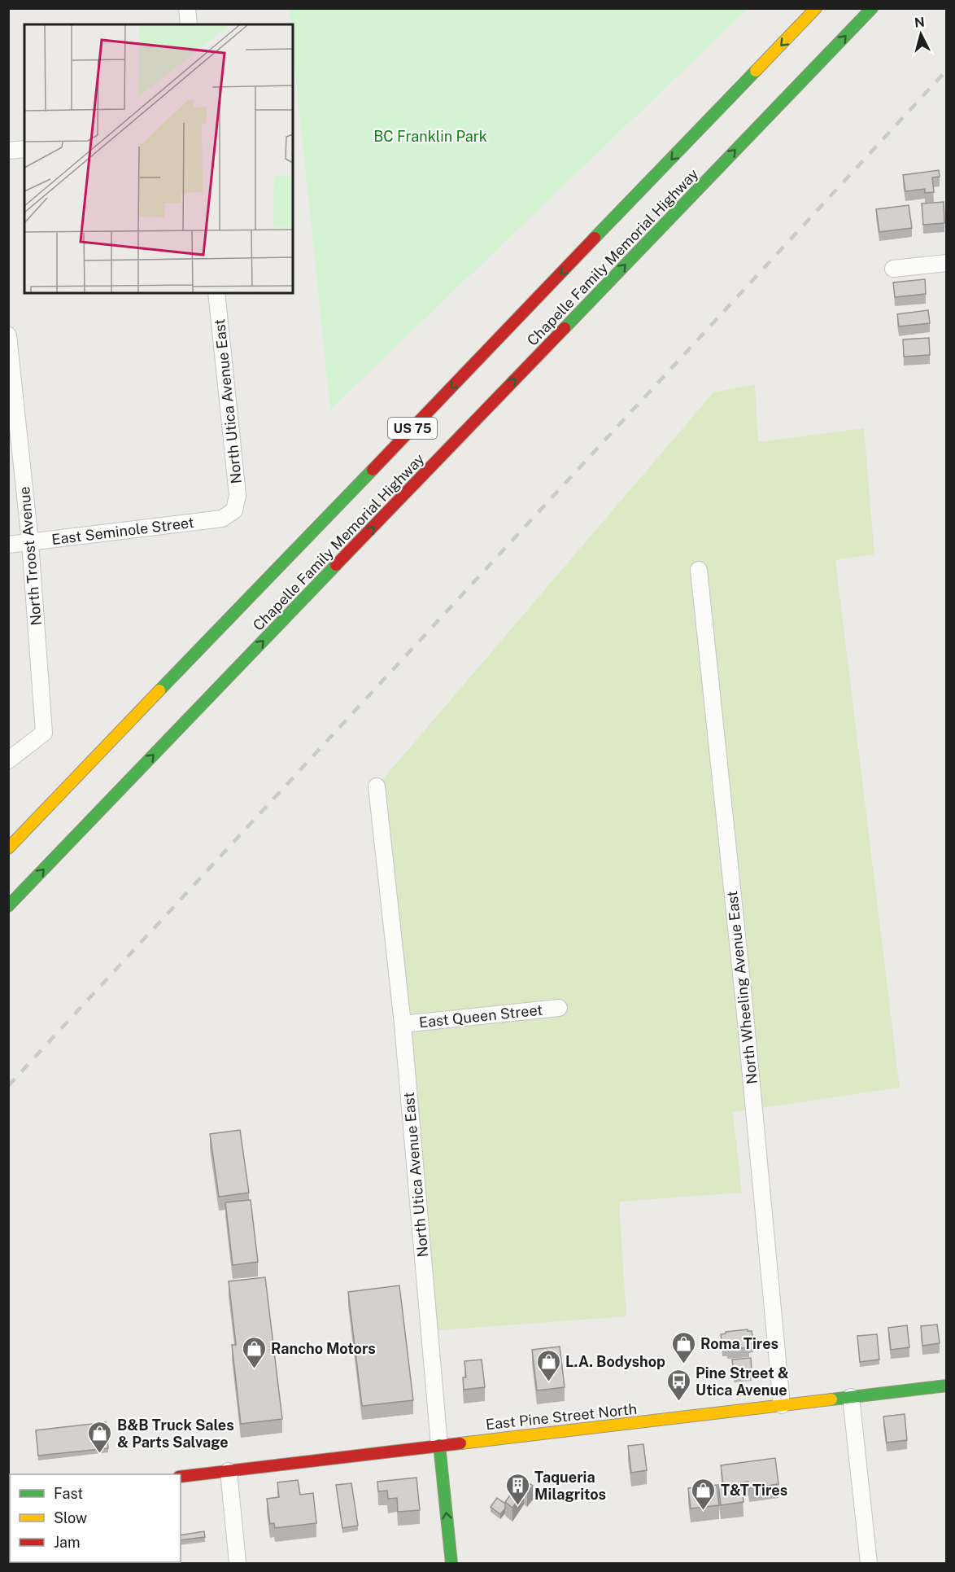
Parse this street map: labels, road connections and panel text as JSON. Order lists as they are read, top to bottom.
{
  "streets": {
    "main road": [
      "Chapelle Family Memorial Highway",
      "North Utica Avenue East",
      "US 75",
      "East Pine Street North"
    ],
    "street": [
      "East Seminole Street",
      "North Troost Avenue",
      "North Wheeling Avenue East",
      "East Queen Street"
    ]
  },
  "crossings": [
    ["North Utica Avenue East", "East Seminole Street"],
    ["North Utica Avenue East", "East Queen Street"],
    ["North Utica Avenue East", "East Pine Street North"],
    ["East Seminole Street", "North Troost Avenue"],
    ["North Wheeling Avenue East", "East Pine Street North"]
  ],
  "parks": ["BC Franklin Park"],
  "places": {
    "shop": [
      "Roma Tires",
      "Rancho Motors",
      "L.A. Bodyshop",
      "B&B Truck Sales & Parts Salvage",
      "T&T Tires"
    ],
    "bus stop": ["Pine Street & Utica Avenue"],
    "building": ["Taqueria Milagritos"]
  },
  "legend": ["Fast", "Slow", "Jam"],
  "north": "top"
}
